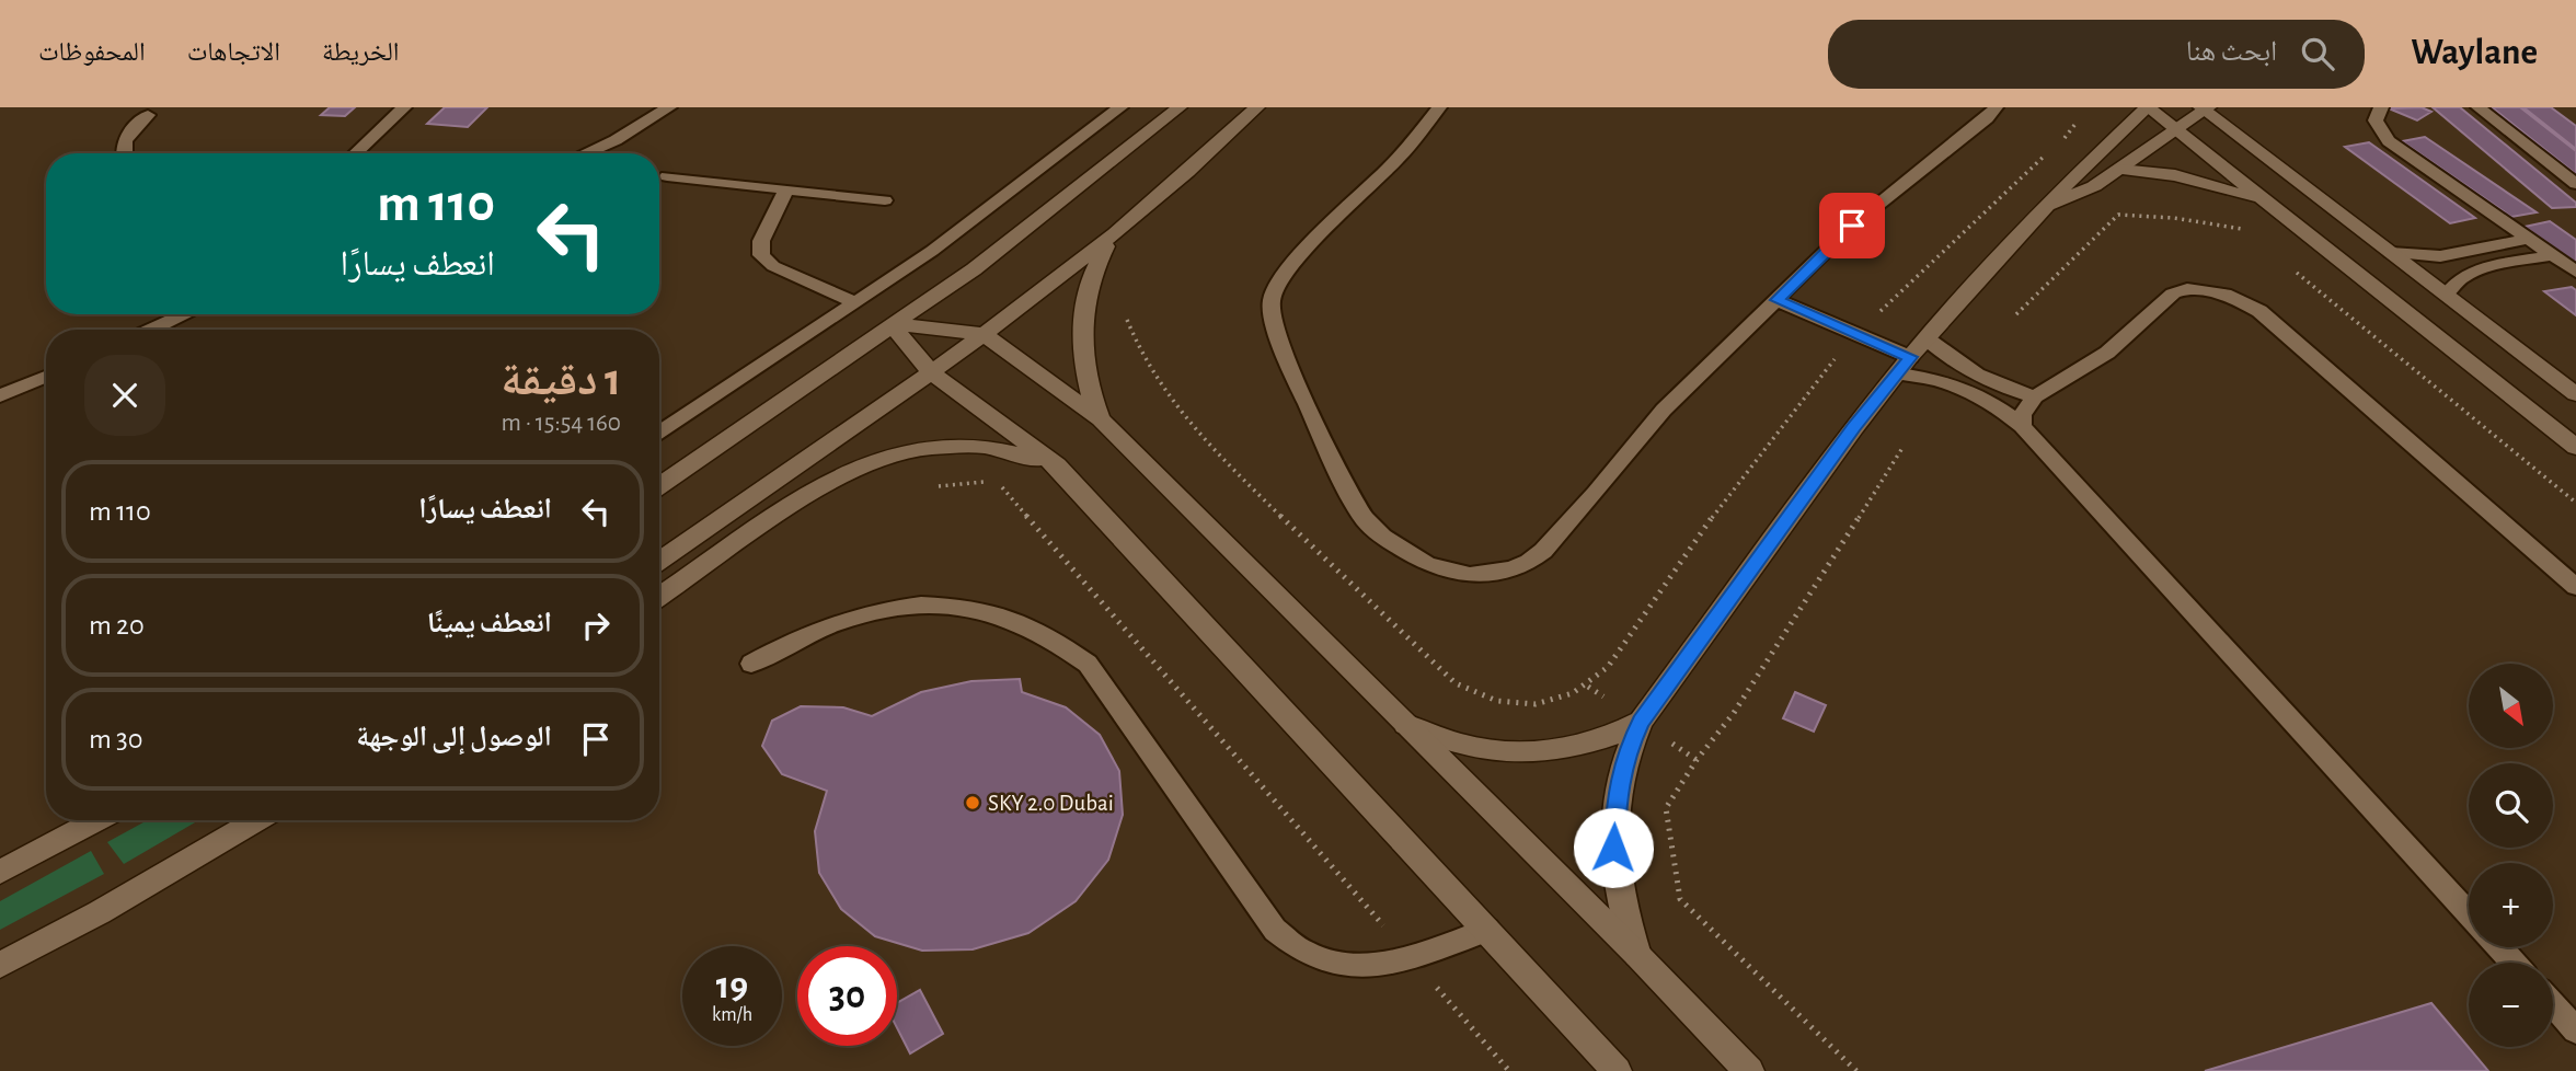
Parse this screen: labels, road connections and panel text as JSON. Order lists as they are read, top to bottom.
{
  "places": ["SKY 2.0 Dubai"],
  "north": "bottom right",
  "page": {
    "header": "Waylane",
    "search": "ابحث هنا",
    "nav": ["الخريطة", "الاتجاهات", "المحفوظات"],
    "turn": ["110 m", "انعطف يسارًا"],
    "heading": ["1 دقيقة", "160 m · 15:54"],
    "list": [
      {
        "name": "انعطف يسارًا",
        "value": "110 m"
      },
      {
        "name": "انعطف يمينًا",
        "value": "20 m"
      },
      {
        "name": "الوصول إلى الوجهة",
        "value": "30 m"
      }
    ],
    "map_buttons": ["+", "−"],
    "speed": "19 km/h",
    "limit": "30"
  }
}
